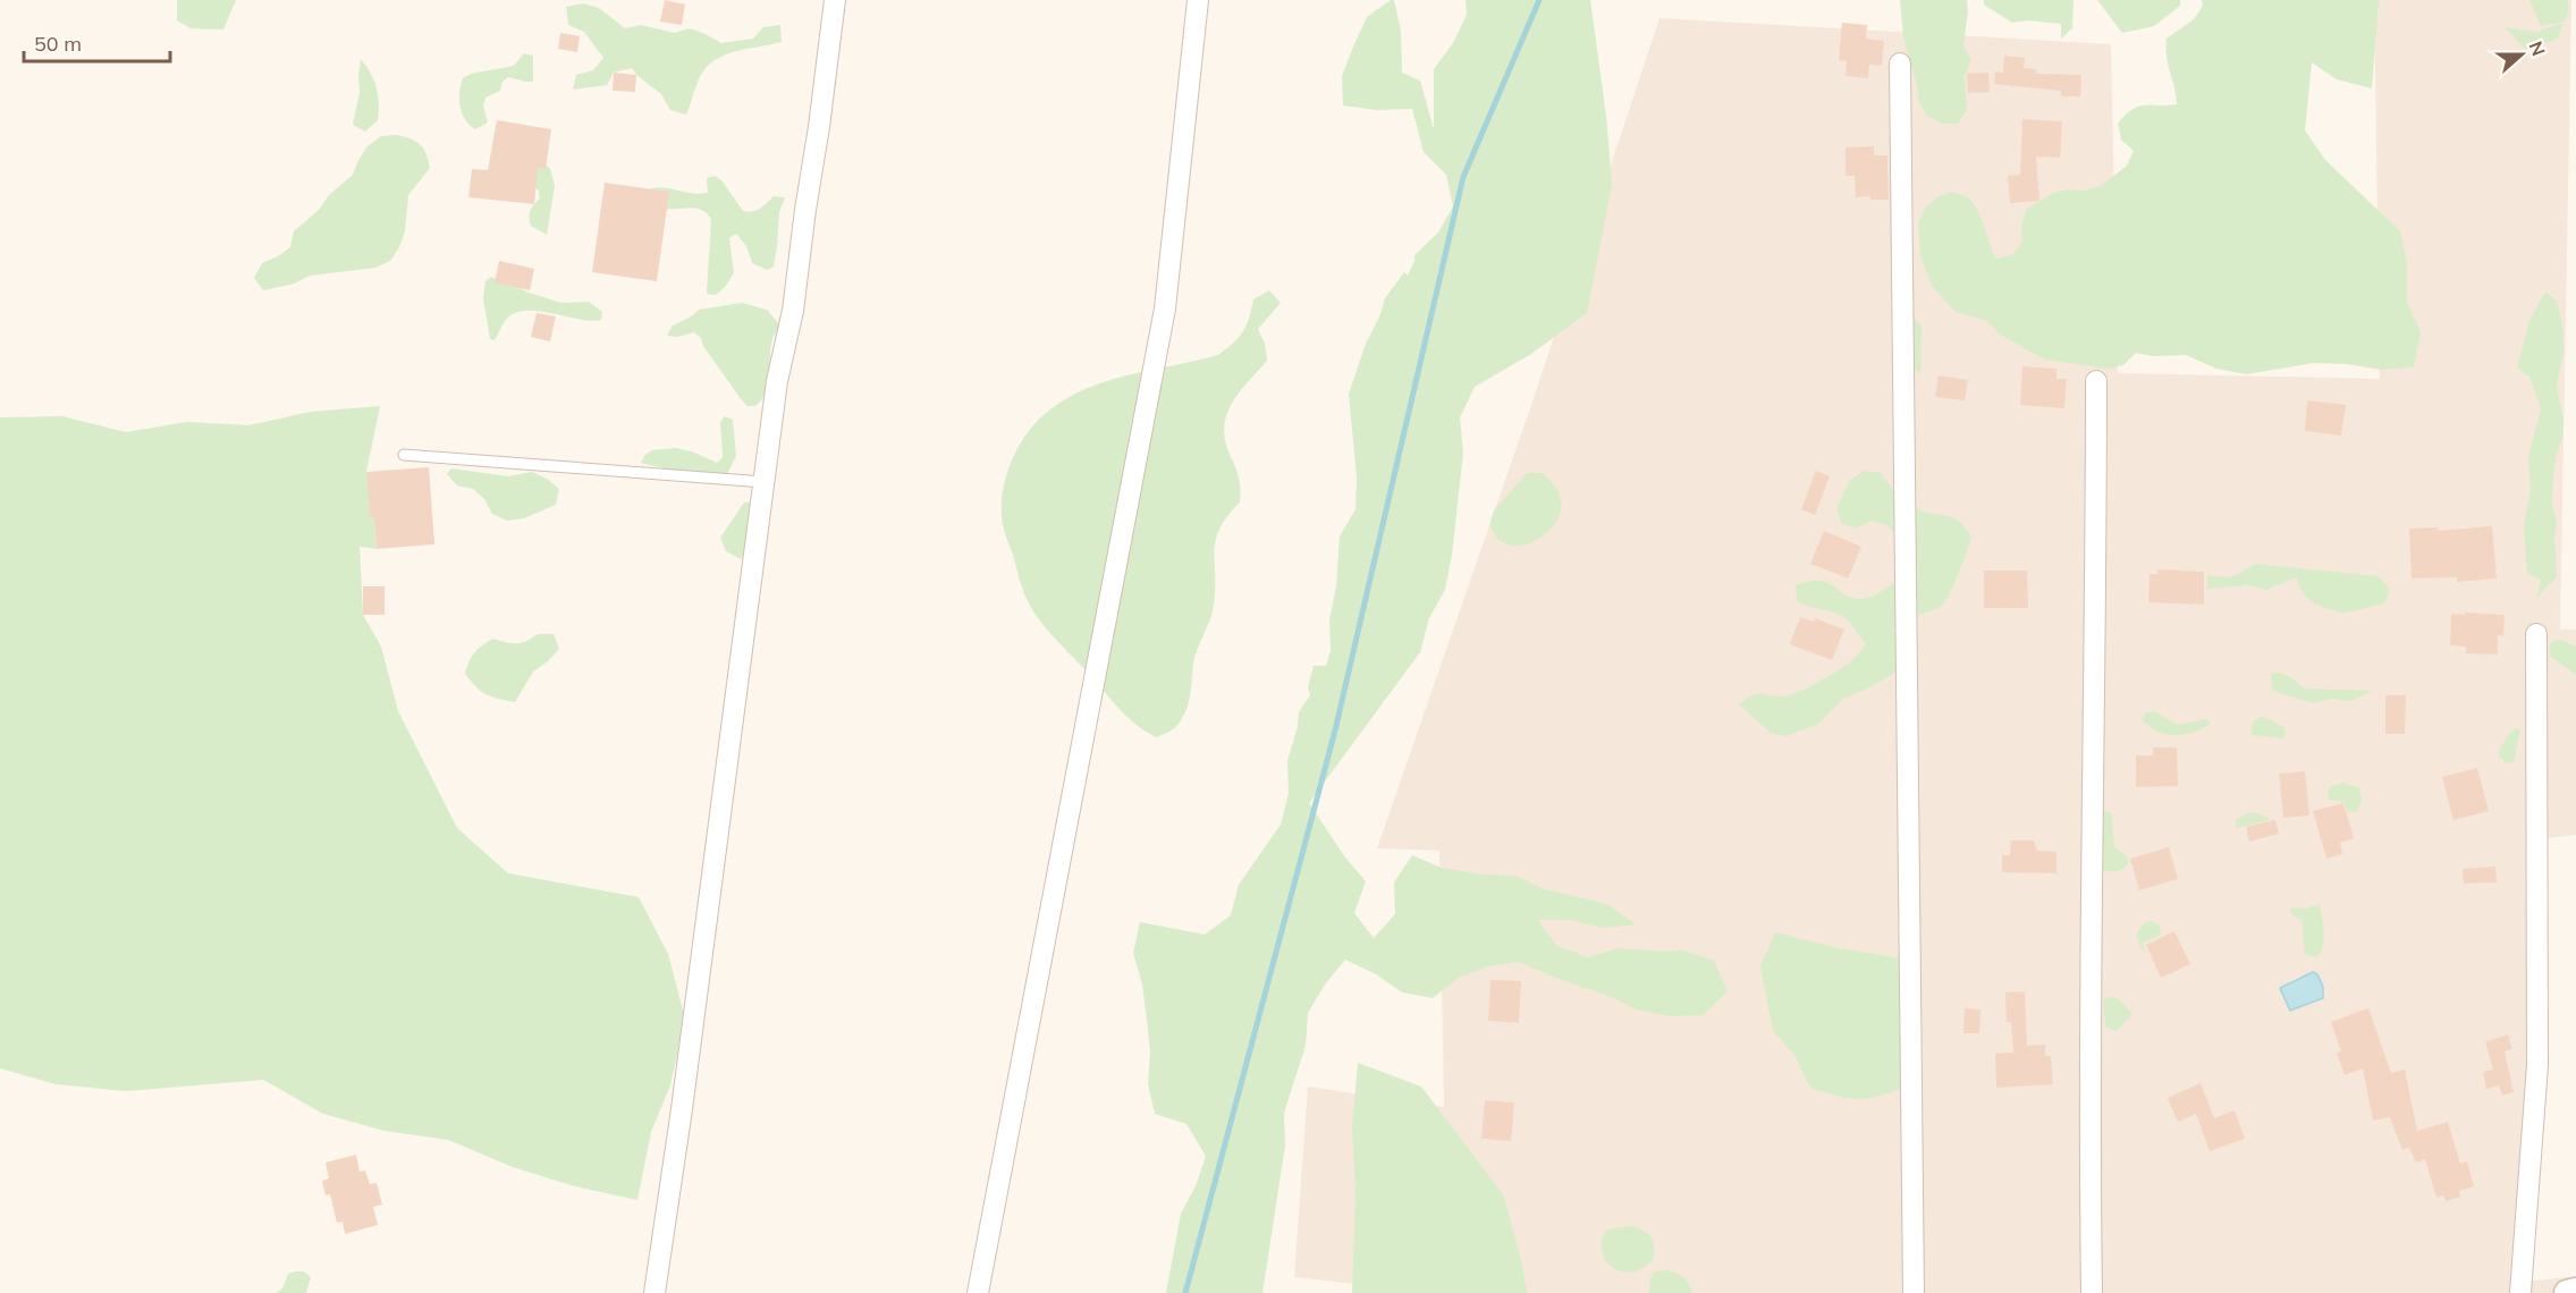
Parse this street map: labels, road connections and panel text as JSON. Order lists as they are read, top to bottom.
{
  "scale_bar": "50 m",
  "north": "right"
}
